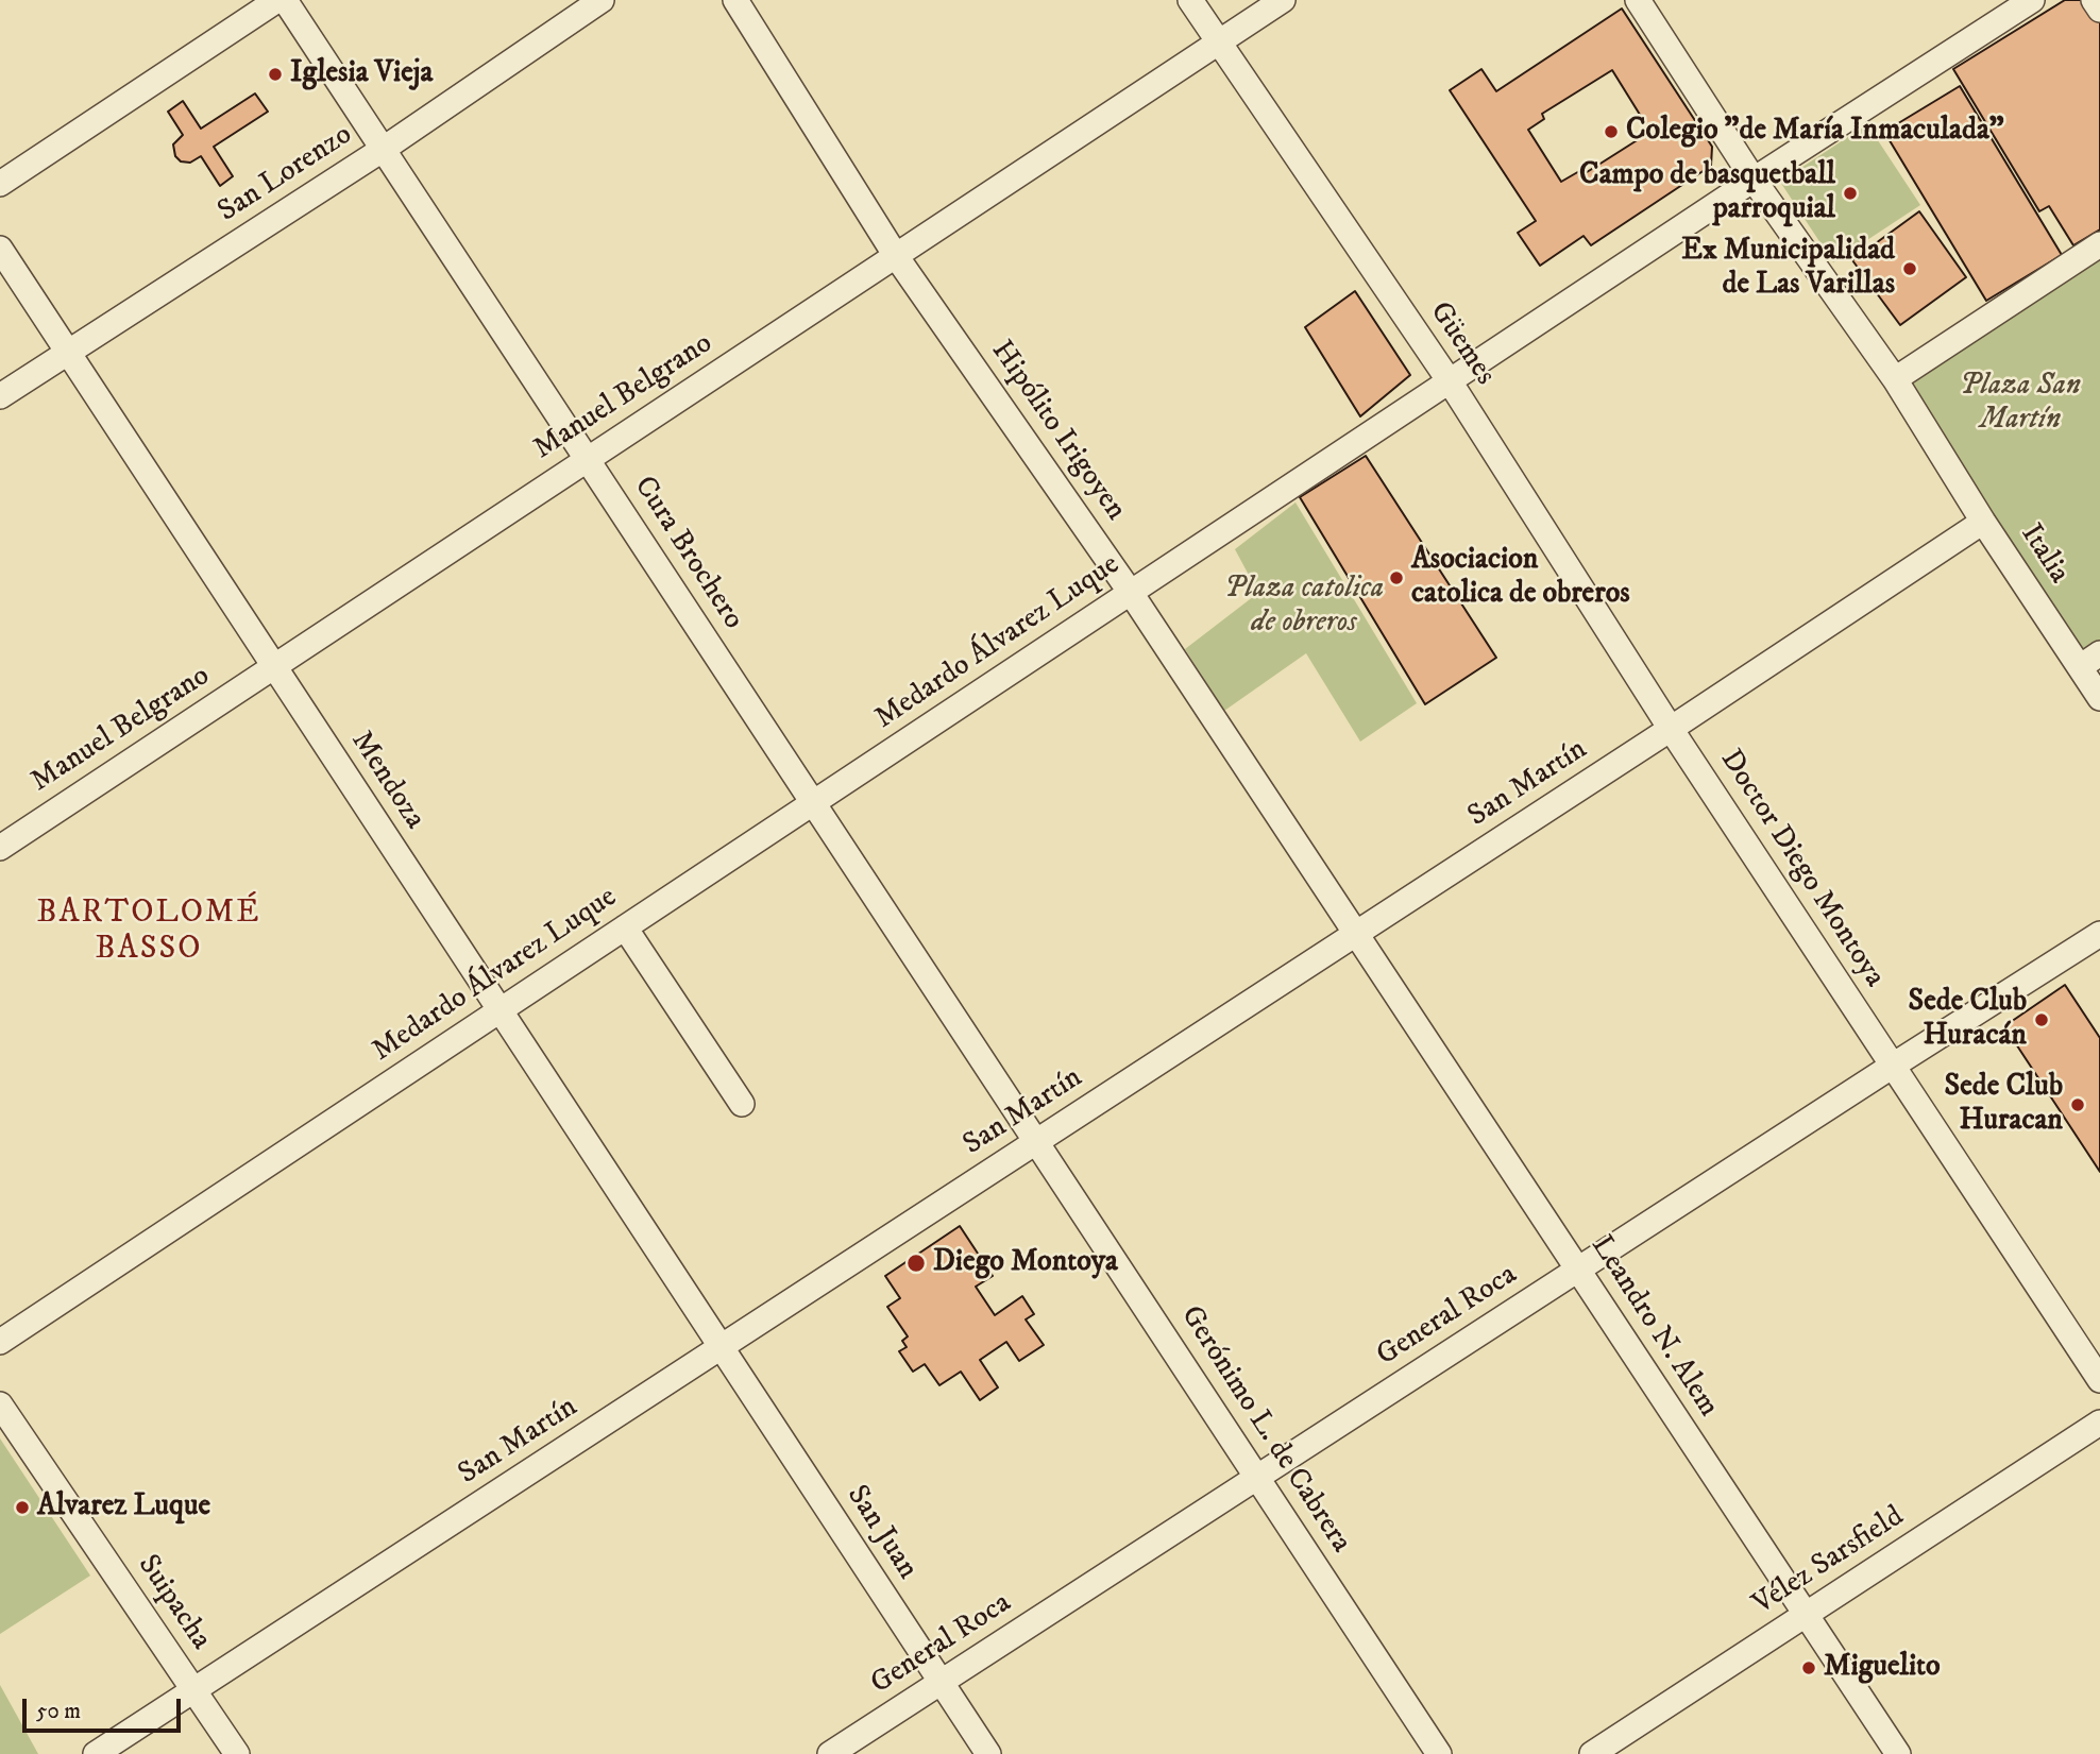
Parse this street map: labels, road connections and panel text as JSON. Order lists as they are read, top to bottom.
{
  "streets": {
    "street": [
      "San Lorenzo",
      "Güemes",
      "Manuel Belgrano",
      "Hipólito Irigoyen",
      "Cura Brochero",
      "Italia",
      "Medardo Álvarez Luque",
      "Mendoza",
      "San Martín",
      "Doctor Diego Montoya",
      "General Roca",
      "Leandro N. Alem",
      "Gerónimo L. de Cabrera",
      "San Juan",
      "Vélez Sarsfield",
      "Suipacha"
    ]
  },
  "crossings": [
    ["San Lorenzo", "Cura Brochero"],
    ["San Lorenzo", "Mendoza"],
    ["Güemes", "Manuel Belgrano"],
    ["Güemes", "Medardo Álvarez Luque"],
    ["Güemes", "San Martín"],
    ["Güemes", "Doctor Diego Montoya"],
    ["Manuel Belgrano", "Hipólito Irigoyen"],
    ["Manuel Belgrano", "Cura Brochero"],
    ["Manuel Belgrano", "Mendoza"],
    ["Hipólito Irigoyen", "Medardo Álvarez Luque"],
    ["Hipólito Irigoyen", "San Martín"],
    ["Hipólito Irigoyen", "Leandro N. Alem"],
    ["Cura Brochero", "Medardo Álvarez Luque"],
    ["Cura Brochero", "San Martín"],
    ["Cura Brochero", "Gerónimo L. de Cabrera"],
    ["Italia", "Medardo Álvarez Luque"],
    ["Italia", "San Martín"],
    ["Medardo Álvarez Luque", "Mendoza"],
    ["Mendoza", "San Martín"],
    ["Mendoza", "San Juan"],
    ["San Martín", "Doctor Diego Montoya"],
    ["San Martín", "Leandro N. Alem"],
    ["San Martín", "Gerónimo L. de Cabrera"],
    ["San Martín", "San Juan"],
    ["San Martín", "Suipacha"],
    ["Doctor Diego Montoya", "General Roca"],
    ["General Roca", "Leandro N. Alem"],
    ["General Roca", "Gerónimo L. de Cabrera"],
    ["General Roca", "San Juan"],
    ["Leandro N. Alem", "Vélez Sarsfield"]
  ],
  "districts": ["BARTOLOMÉ BASSO"],
  "parks": ["Plaza San Martín", "Plaza catolica de obreros"],
  "places": [
    "Iglesia Vieja",
    "Colegio \"de María Inmaculada\"",
    "Campo de basquetball parroquial",
    "Ex Municipalidad de Las Varillas",
    "Asociacion catolica de obreros",
    "Sede Club Huracán",
    "Sede Club Huracan",
    "Diego Montoya",
    "Alvarez Luque",
    "Miguelito"
  ],
  "scale_bar": "50 m"
}
